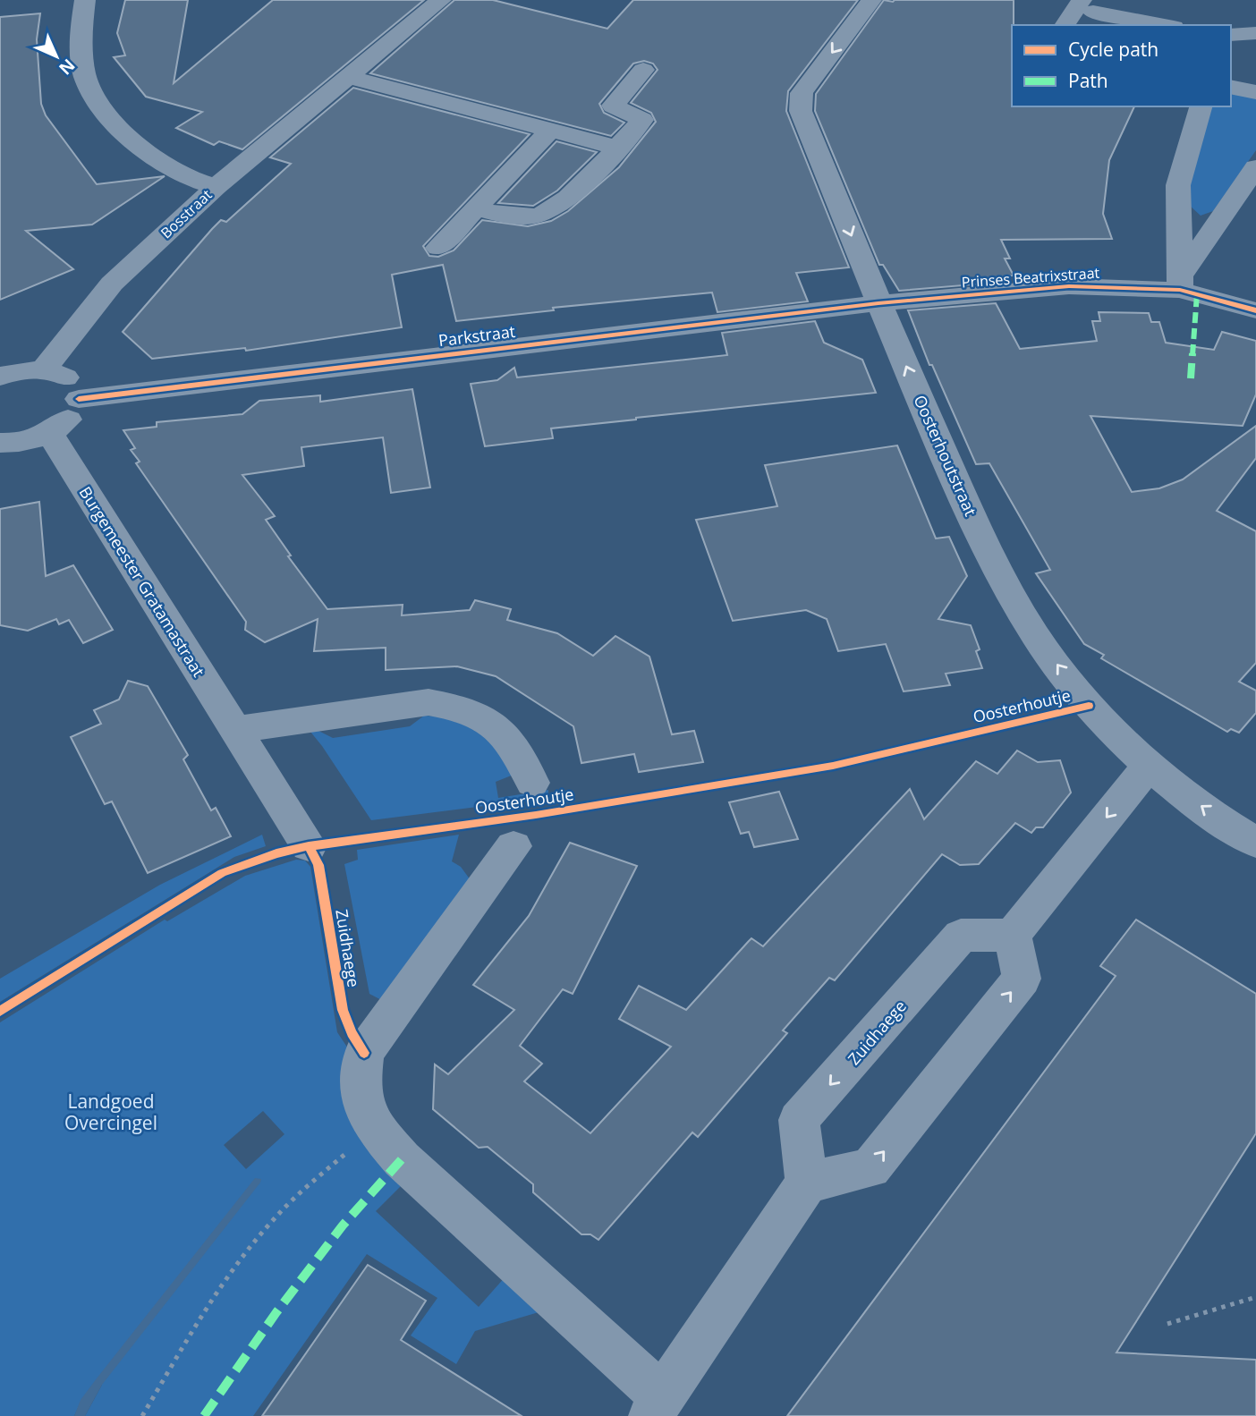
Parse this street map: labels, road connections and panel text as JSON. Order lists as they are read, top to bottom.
{
  "streets": {
    "street": [
      "Bosstraat",
      "Prinses Beatrixstraat",
      "Parkstraat",
      "Oosterhoutstraat",
      "Burgemeester Gratamastraat",
      "Zuidhaege"
    ],
    "cycle path": ["Oosterhoutje"]
  },
  "crossings": [
    ["Prinses Beatrixstraat", "Parkstraat"],
    ["Prinses Beatrixstraat", "Oosterhoutstraat"],
    ["Parkstraat", "Oosterhoutstraat"]
  ],
  "parks": ["Landgoed Overcingel"],
  "legend": ["Cycle path", "Path"],
  "north": "bottom right"
}
